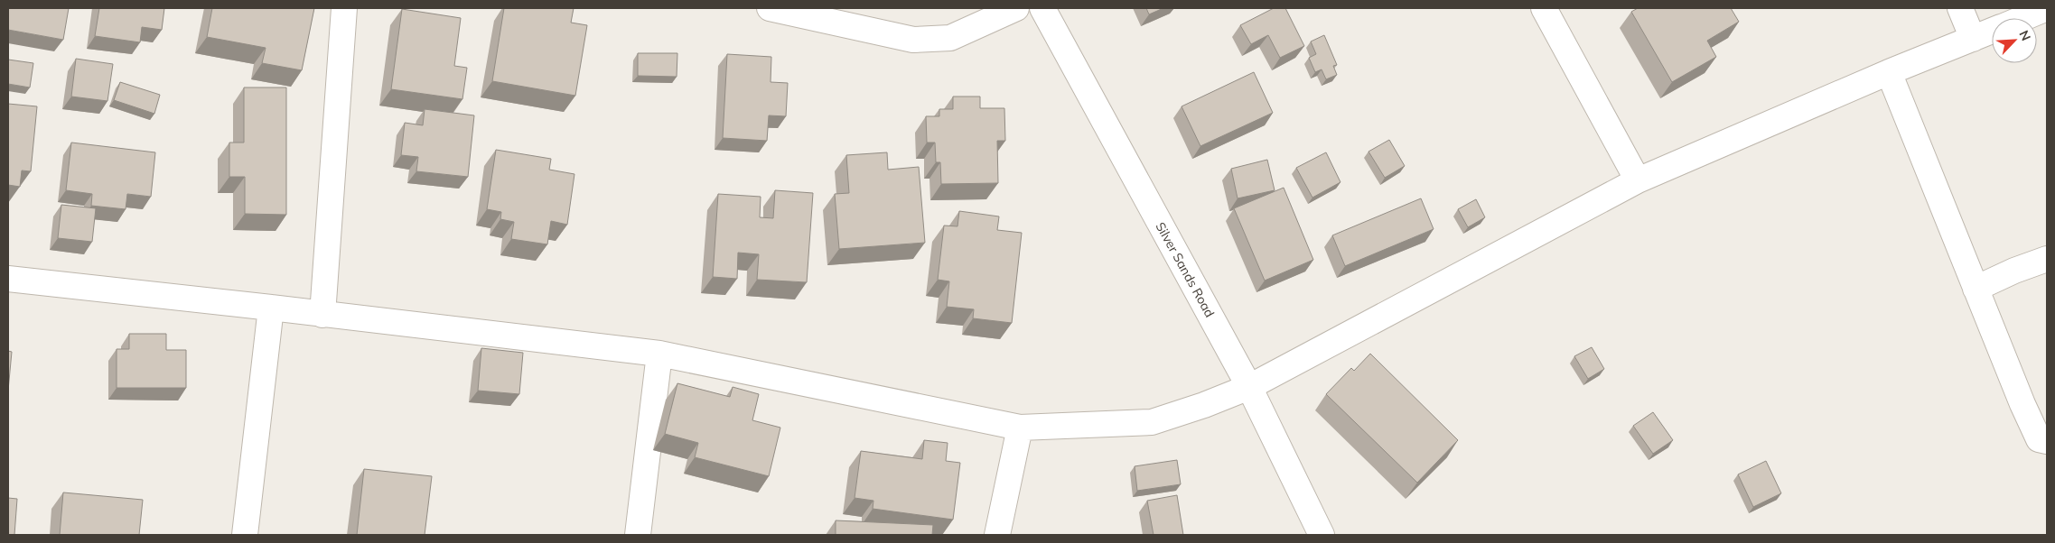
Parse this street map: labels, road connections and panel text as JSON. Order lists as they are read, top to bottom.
{
  "streets": {
    "street": ["Silver Sands Road"]
  },
  "north": "top right"
}
